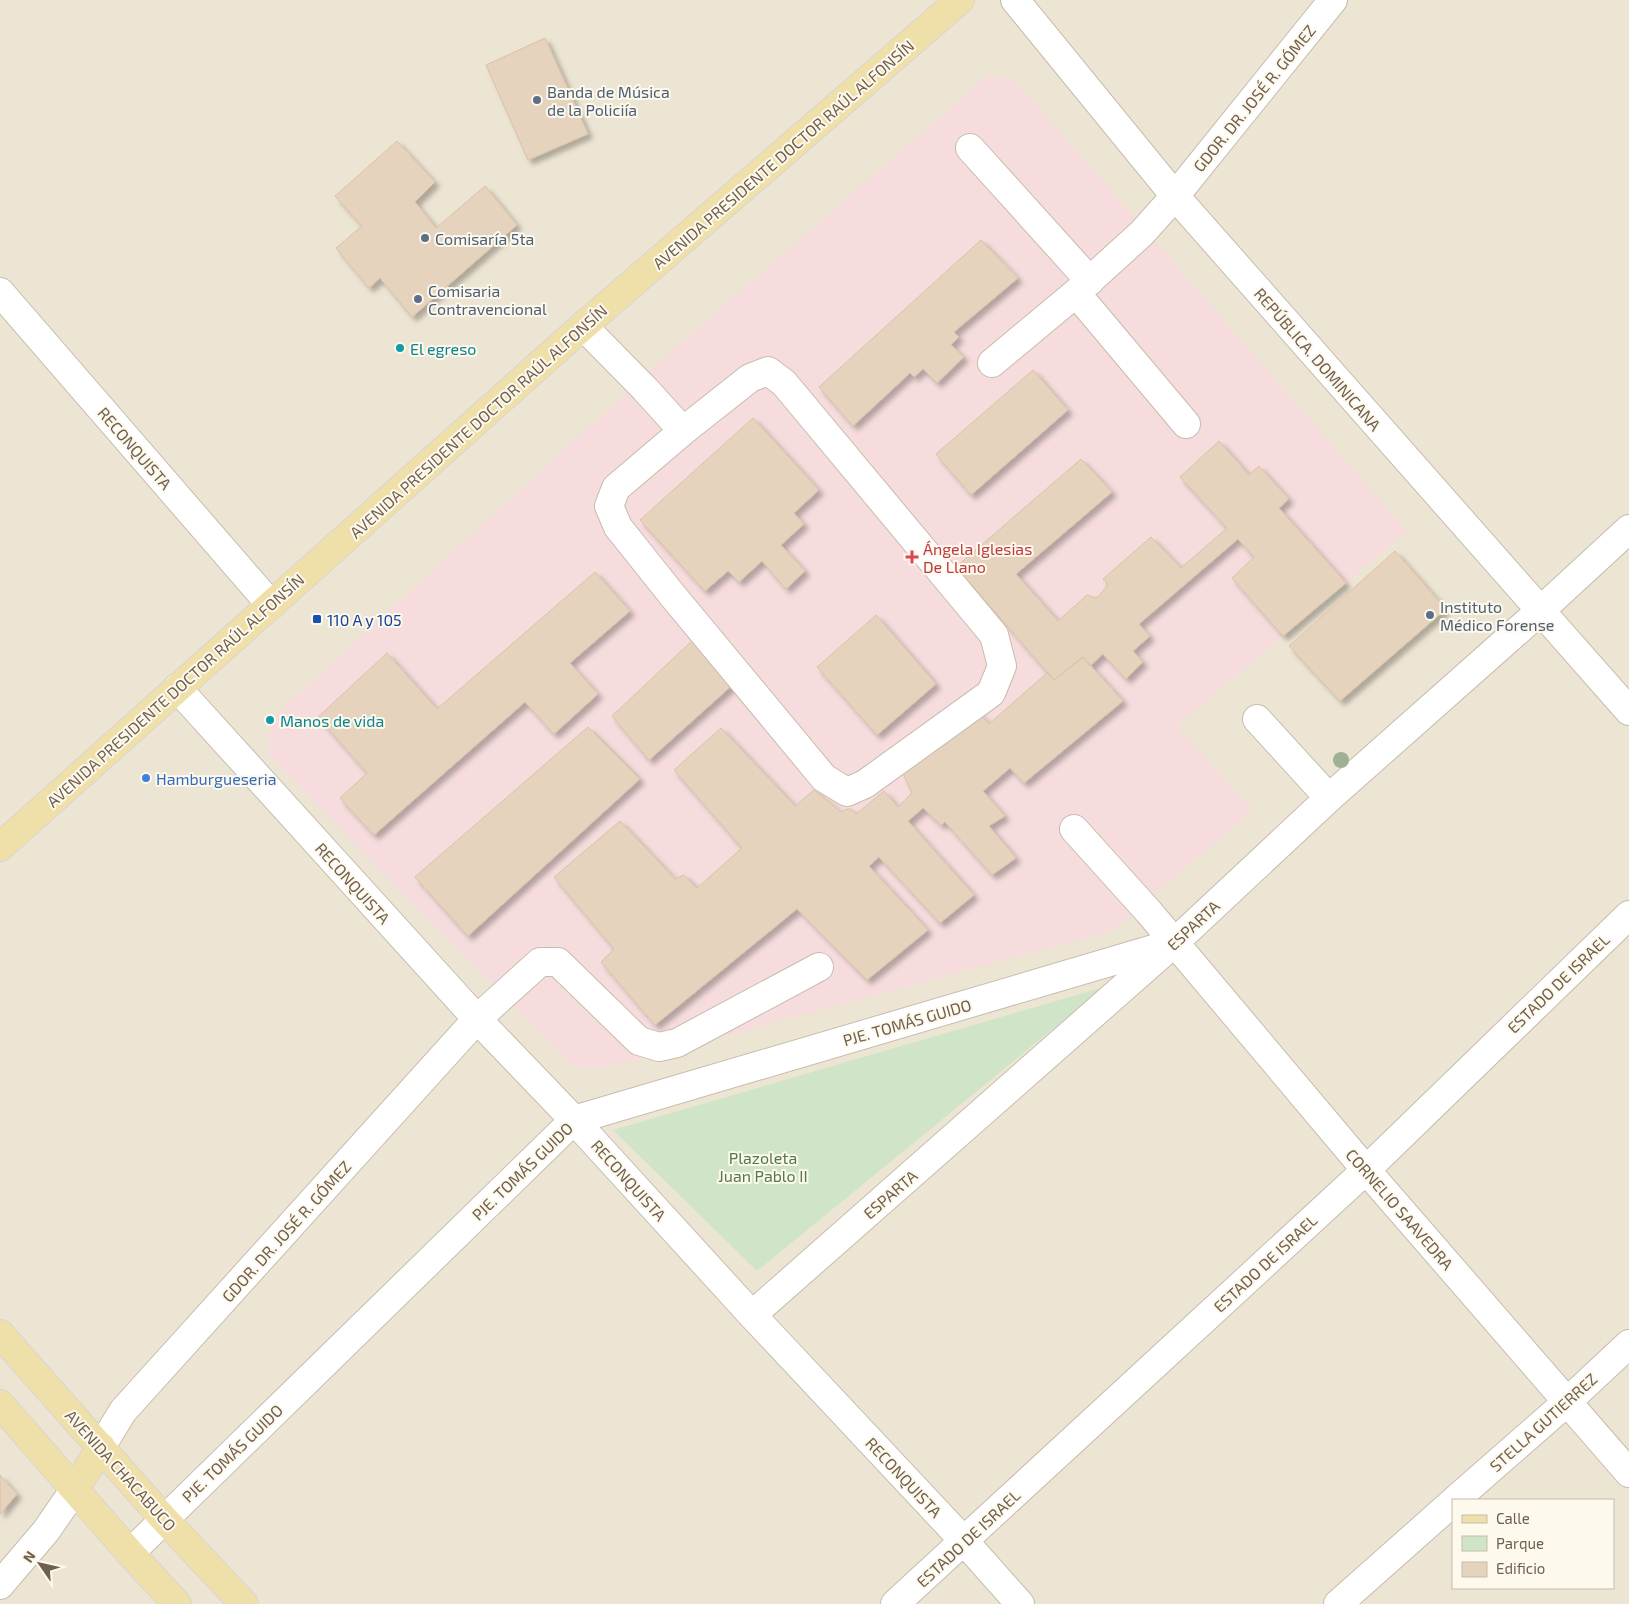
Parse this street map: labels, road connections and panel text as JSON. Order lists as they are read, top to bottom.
{
  "streets": {
    "main road": ["AVENIDA PRESIDENTE DOCTOR RAÚL ALFONSÍN", "AVENIDA CHACABUCO"],
    "street": [
      "GDOR. DR. JOSÉ R. GÓMEZ",
      "REPÚBLICA. DOMINICANA",
      "RECONQUISTA",
      "ESPARTA",
      "ESTADO DE ISRAEL",
      "PJE. TOMÁS GUIDO",
      "CORNELIO SAAVEDRA",
      "STELLA GUTIERREZ"
    ]
  },
  "crossings": [
    ["GDOR. DR. JOSÉ R. GÓMEZ", "REPÚBLICA. DOMINICANA"],
    ["GDOR. DR. JOSÉ R. GÓMEZ", "RECONQUISTA"],
    ["GDOR. DR. JOSÉ R. GÓMEZ", "AVENIDA CHACABUCO"],
    ["AVENIDA PRESIDENTE DOCTOR RAÚL ALFONSÍN", "RECONQUISTA"],
    ["REPÚBLICA. DOMINICANA", "ESPARTA"],
    ["RECONQUISTA", "ESPARTA"],
    ["RECONQUISTA", "ESTADO DE ISRAEL"],
    ["RECONQUISTA", "PJE. TOMÁS GUIDO"],
    ["ESPARTA", "PJE. TOMÁS GUIDO"],
    ["ESPARTA", "CORNELIO SAAVEDRA"],
    ["ESTADO DE ISRAEL", "CORNELIO SAAVEDRA"],
    ["PJE. TOMÁS GUIDO", "CORNELIO SAAVEDRA"],
    ["PJE. TOMÁS GUIDO", "AVENIDA CHACABUCO"],
    ["CORNELIO SAAVEDRA", "STELLA GUTIERREZ"]
  ],
  "parks": ["Plazoleta Juan Pablo II"],
  "places": {
    "other": [
      "Banda de Música de la Policiía",
      "Comisaría 5ta",
      "Comisaria Contravencional",
      "El egreso",
      "Instituto Médico Forense",
      "Manos de vida",
      "Hamburgueseria"
    ],
    "health": ["Ángela Iglesias De Llano"],
    "transit": ["110 A y 105"]
  },
  "legend": ["Calle", "Parque", "Edificio"],
  "north": "top left"
}
